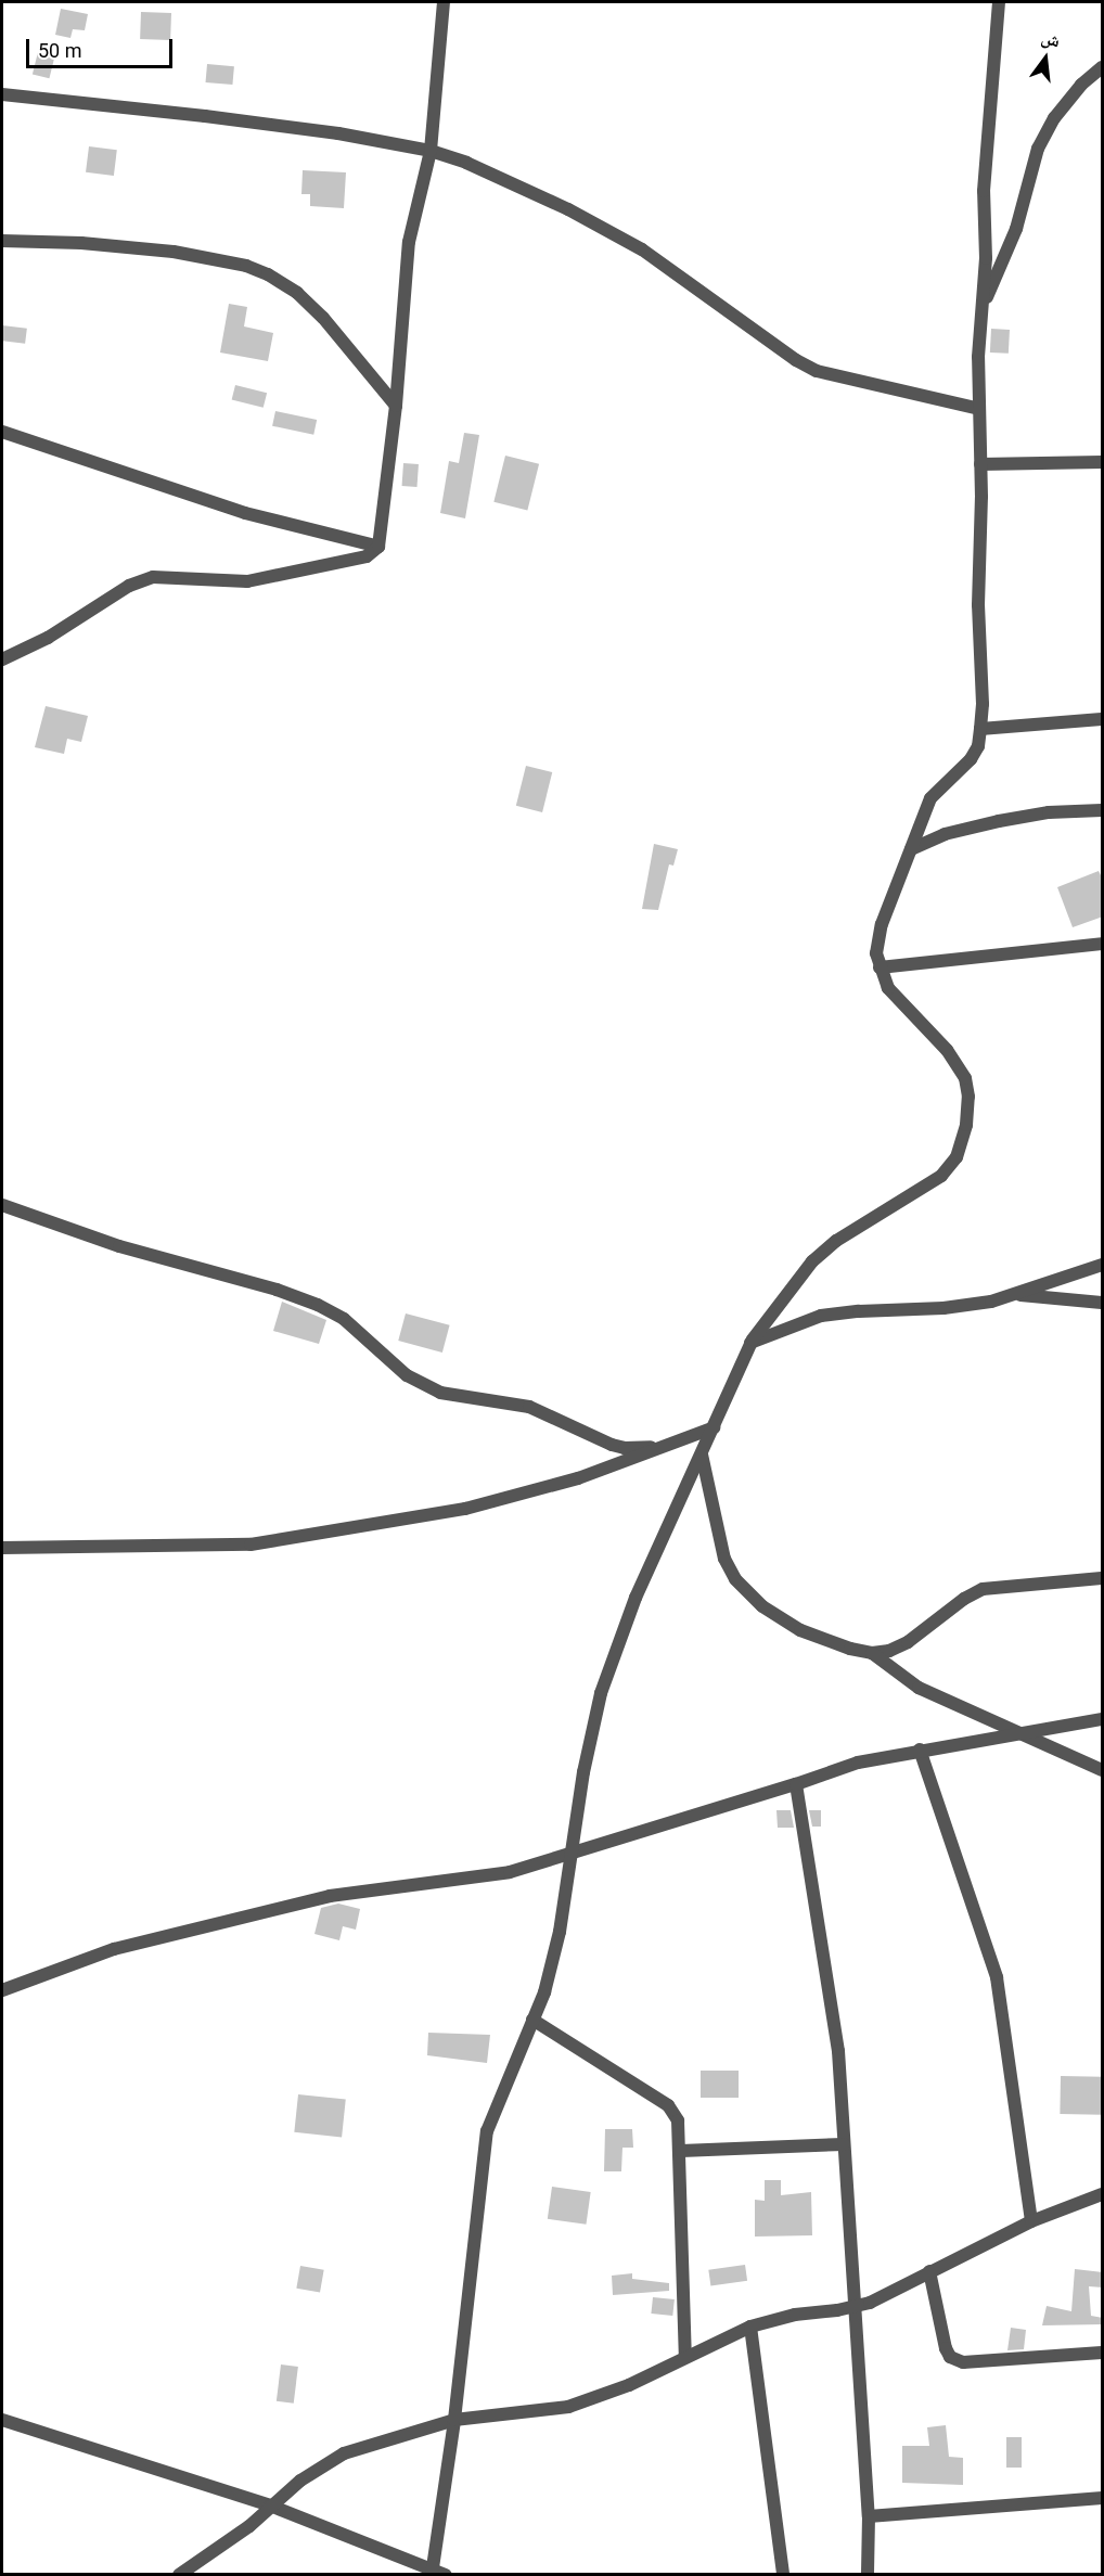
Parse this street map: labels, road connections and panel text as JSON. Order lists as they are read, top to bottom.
{
  "scale_bar": "50 m",
  "north": "top"
}
